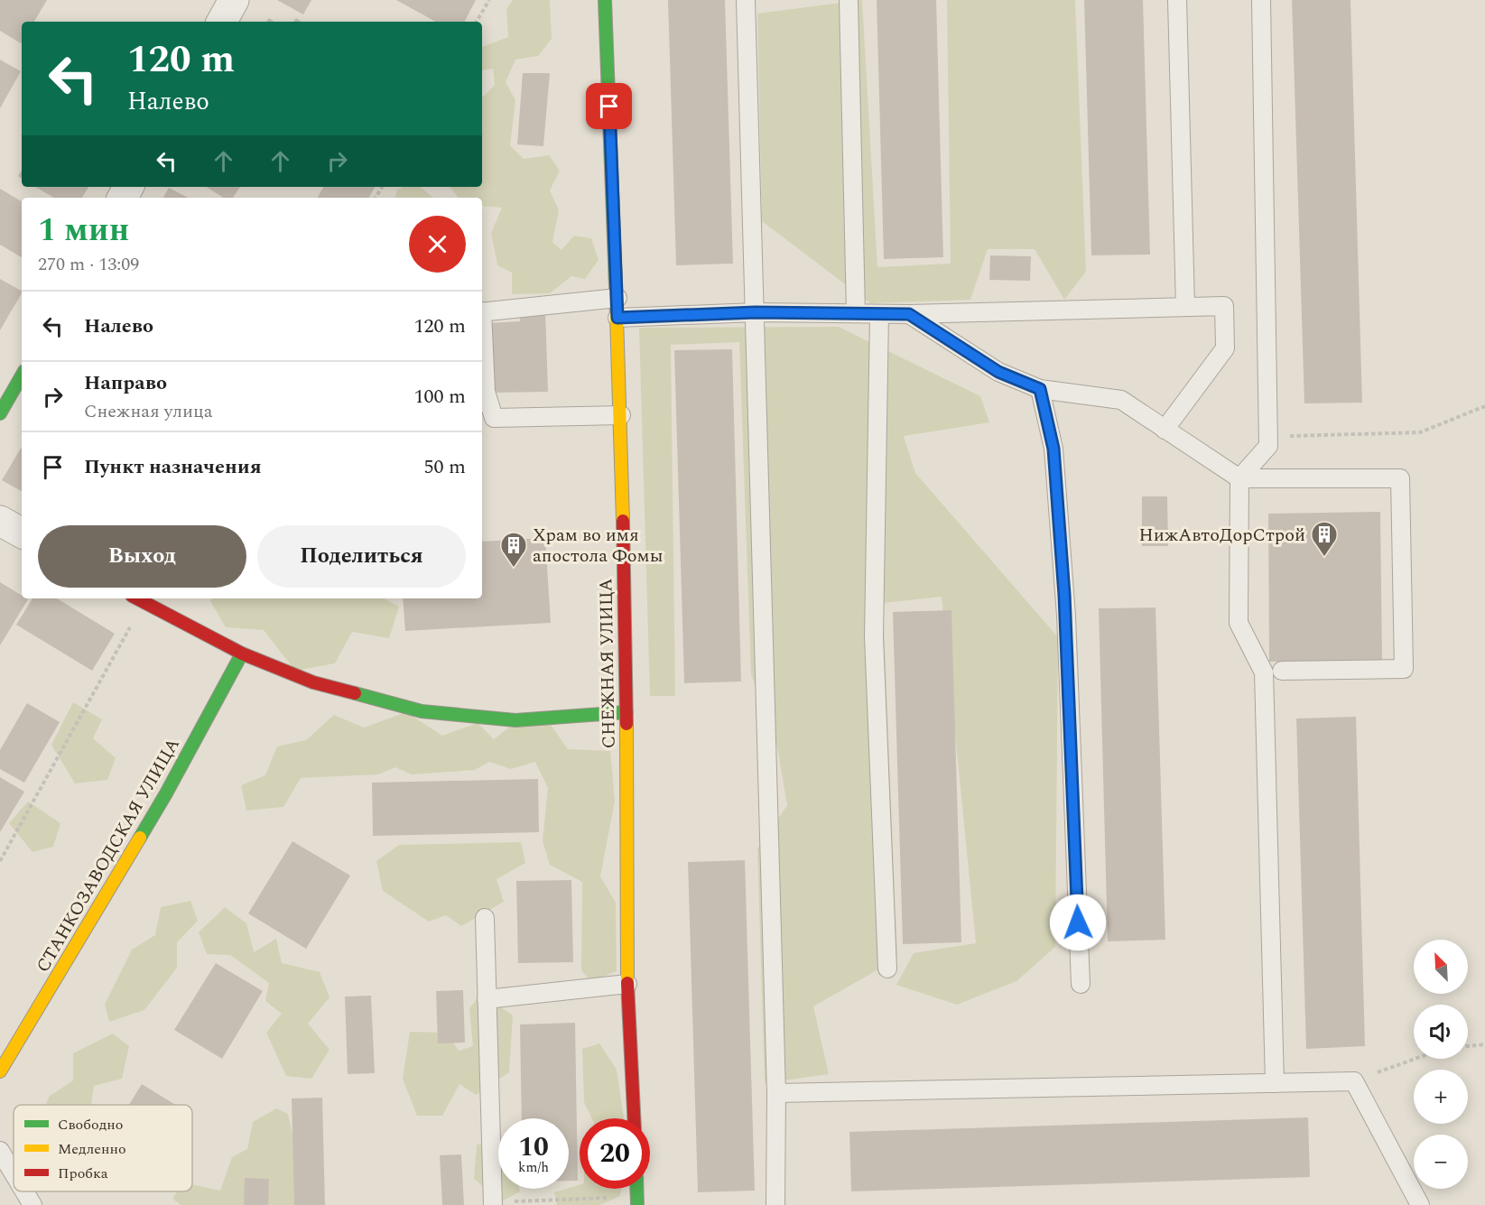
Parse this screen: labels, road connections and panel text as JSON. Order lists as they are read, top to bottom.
{
  "streets": {
    "street": ["СНЕЖНАЯ УЛИЦА", "СТАНКОЗАВОДСКАЯ УЛИЦА"]
  },
  "places": {
    "building": ["НижАвтоДорСтрой", "Храм во имя апостола Фомы"]
  },
  "legend": ["Свободно", "Медленно", "Пробка"],
  "north": "top left",
  "page": {
    "turn": ["120 m", "Налево"],
    "heading": ["1 мин", "270 m · 13:09"],
    "list": [
      {
        "name": "Налево",
        "value": "120 m"
      },
      {
        "name": "Направо",
        "note": "Снежная улица",
        "value": "100 m"
      },
      {
        "name": "Пункт назначения",
        "value": "50 m"
      }
    ],
    "buttons": ["Выход", "Поделиться"],
    "map_buttons": ["+", "−"],
    "speed": "10 km/h",
    "limit": "20"
  }
}
